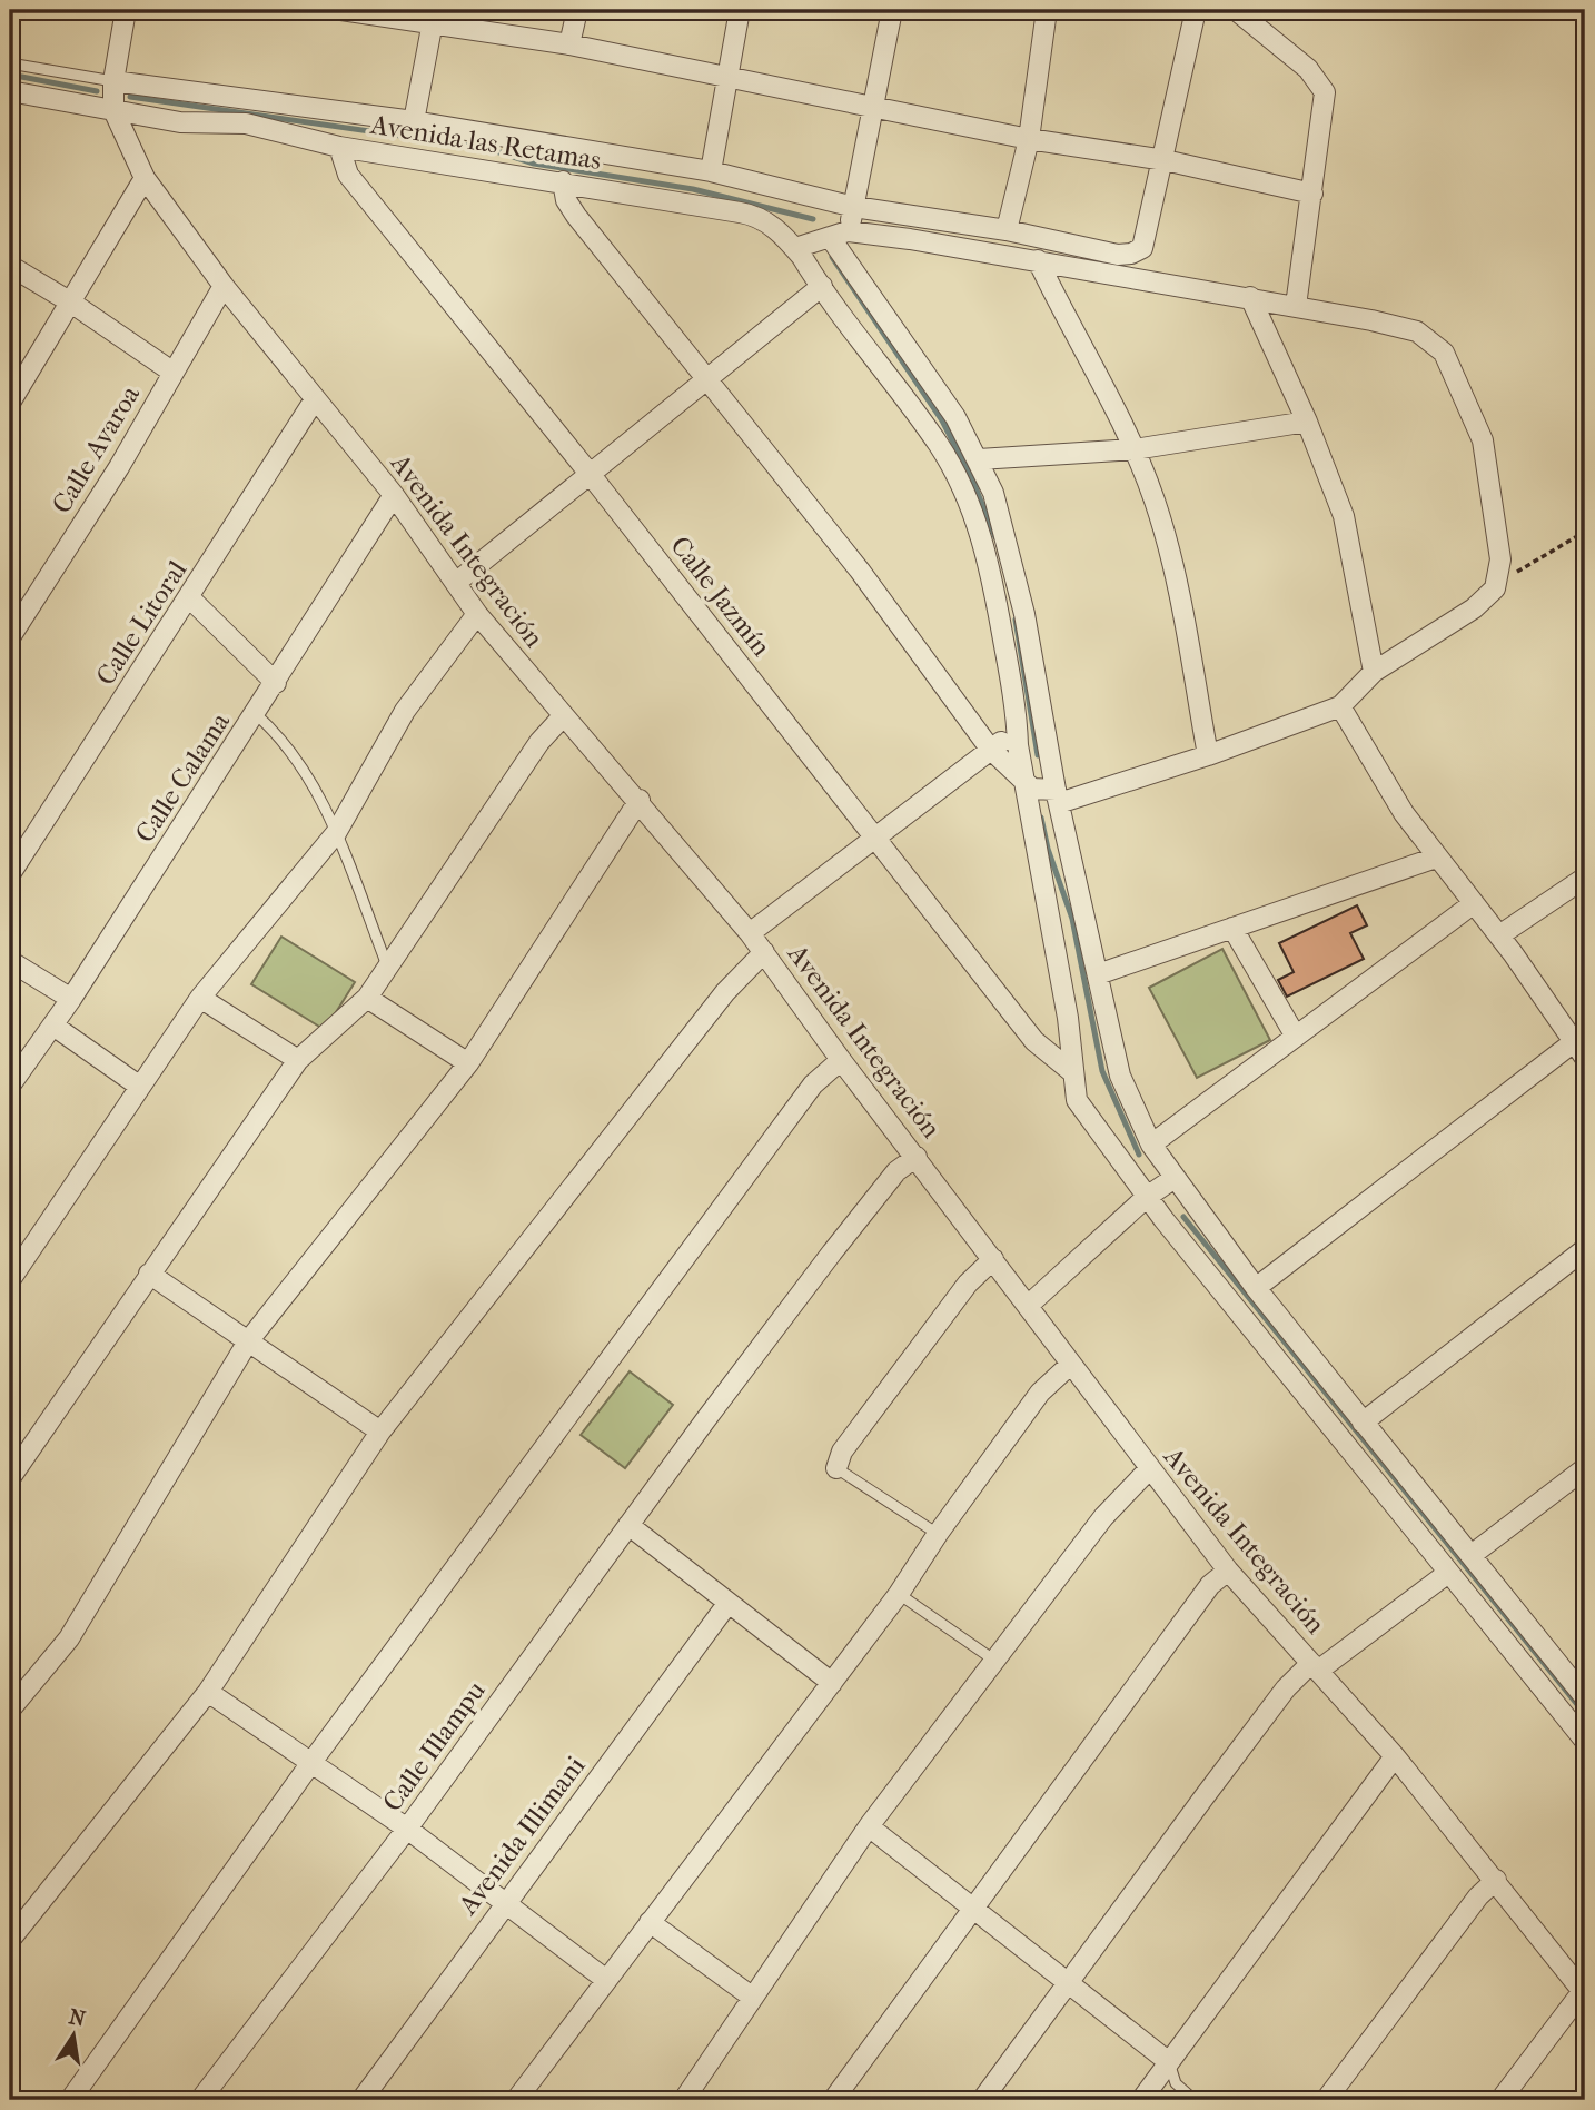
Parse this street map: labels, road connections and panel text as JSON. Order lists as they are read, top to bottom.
{
  "streets": {
    "street": [
      "Avenida las Retamas",
      "Calle Avaroa",
      "Avenida Integración",
      "Calle Jazmín",
      "Calle Litoral",
      "Calle Calama",
      "Calle Illampu",
      "Avenida Illimani"
    ]
  },
  "crossings": [
    ["Avenida las Retamas", "Avenida Integración"],
    ["Avenida las Retamas", "Calle Jazmín"],
    ["Calle Avaroa", "Avenida Integración"],
    ["Avenida Integración", "Calle Litoral"],
    ["Avenida Integración", "Calle Calama"],
    ["Avenida Integración", "Calle Illampu"]
  ],
  "north": "top"
}
